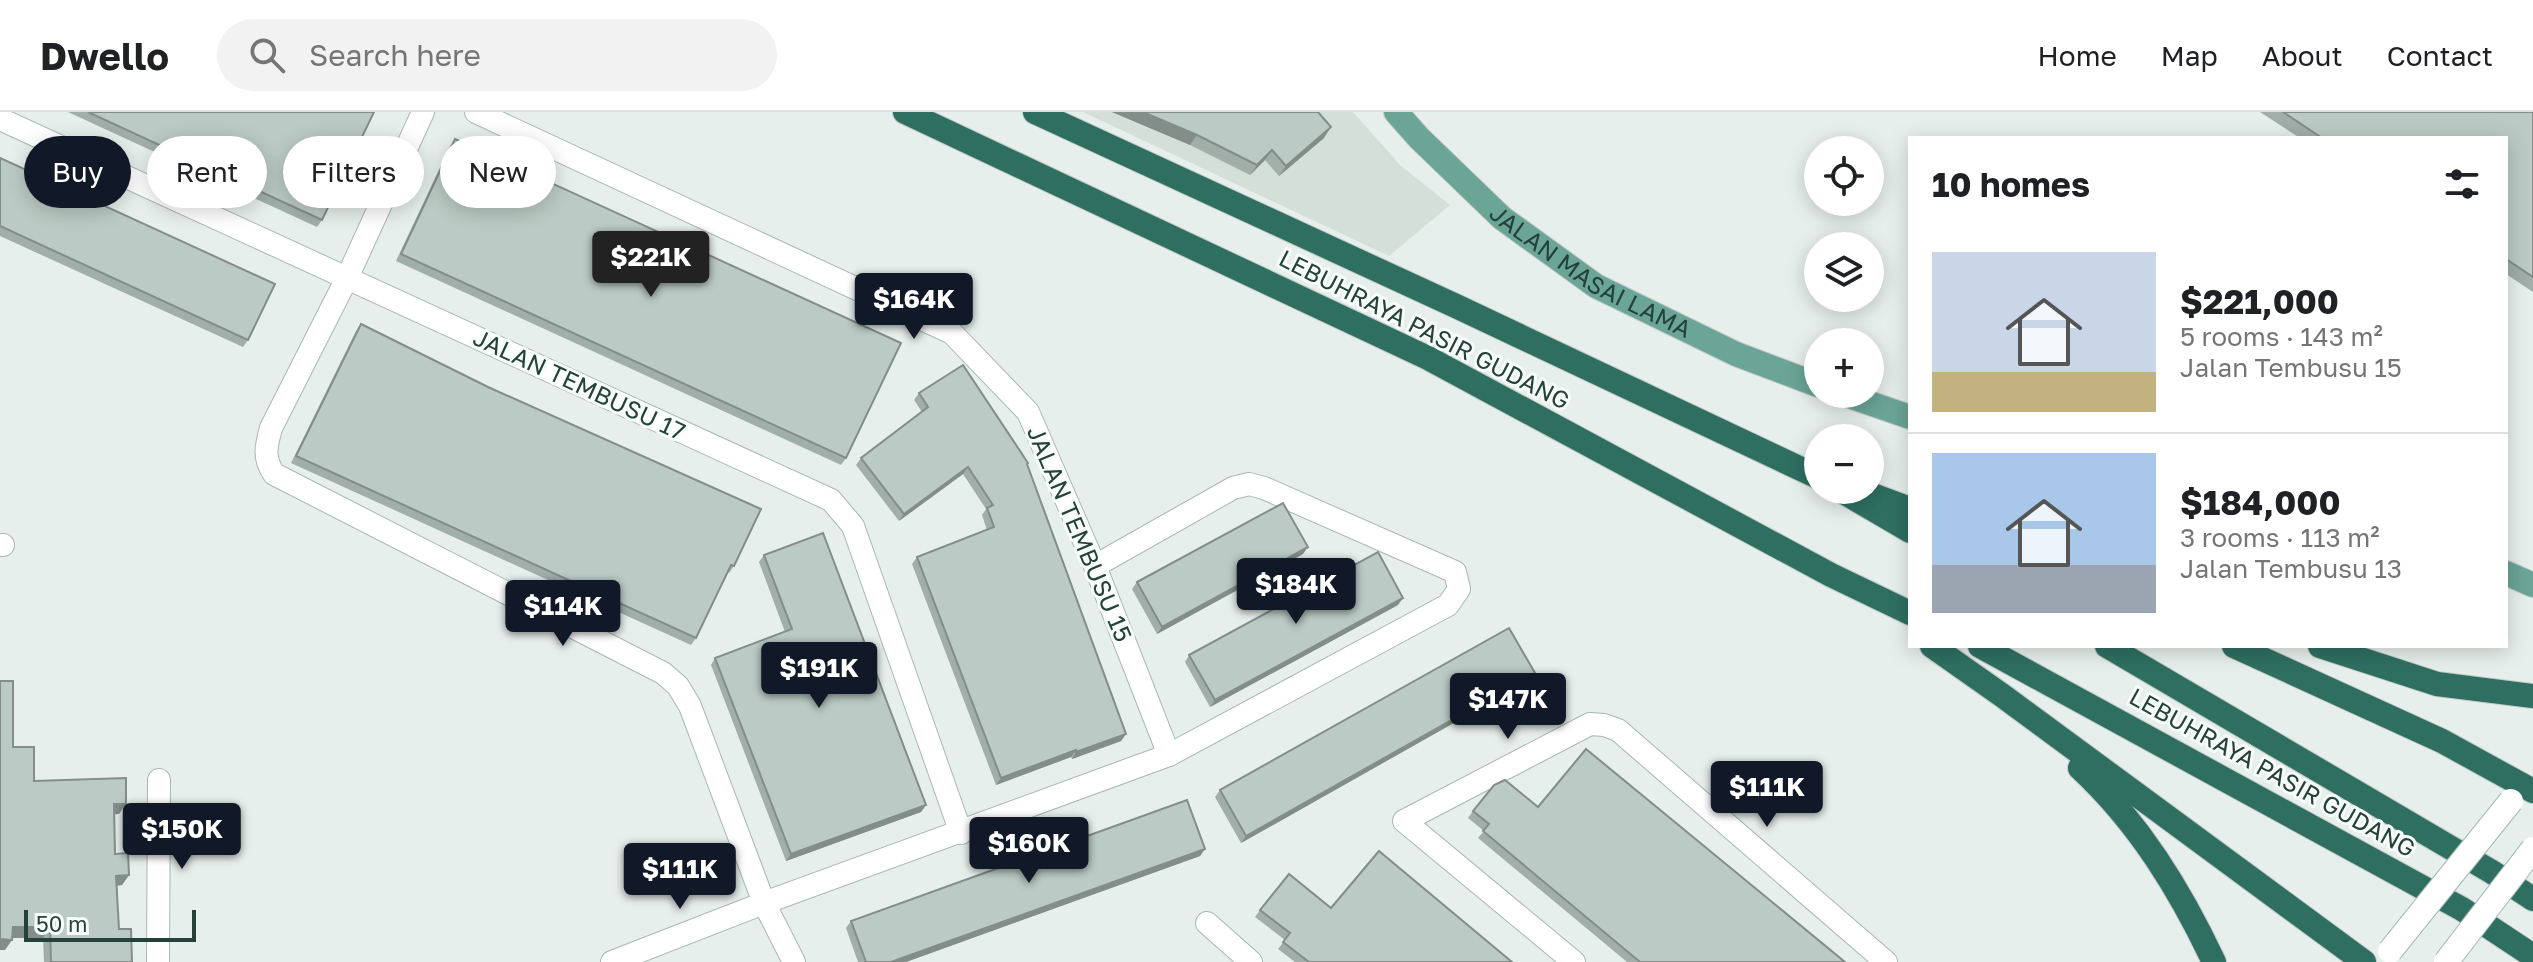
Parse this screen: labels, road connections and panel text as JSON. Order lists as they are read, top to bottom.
{
  "streets": {
    "highway": ["LEBUHRAYA PASIR GUDANG"],
    "main road": ["JALAN MASAI LAMA"],
    "street": ["JALAN TEMBUSU 17", "JALAN TEMBUSU 15"]
  },
  "scale_bar": "50 m",
  "page": {
    "header": "Dwello",
    "search": "Search here",
    "nav": [
      "Home",
      "Map",
      "About",
      "Contact"
    ],
    "map_buttons": ["+", "−"],
    "chip": [
      "Buy",
      "Rent",
      "Filters",
      "New"
    ],
    "heading": "10 homes",
    "price": [
      "$221K",
      "$164K",
      "$184K",
      "$114K",
      "$191K",
      "$147K",
      "$111K",
      "$150K",
      "$160K",
      "$111K"
    ],
    "list": [
      {
        "name": "$221,000",
        "note": "5 rooms · 143 m² · Jalan Tembusu 15"
      },
      {
        "name": "$184,000",
        "note": "3 rooms · 113 m² · Jalan Tembusu 13"
      }
    ],
    "scale": "50 m"
  }
}
